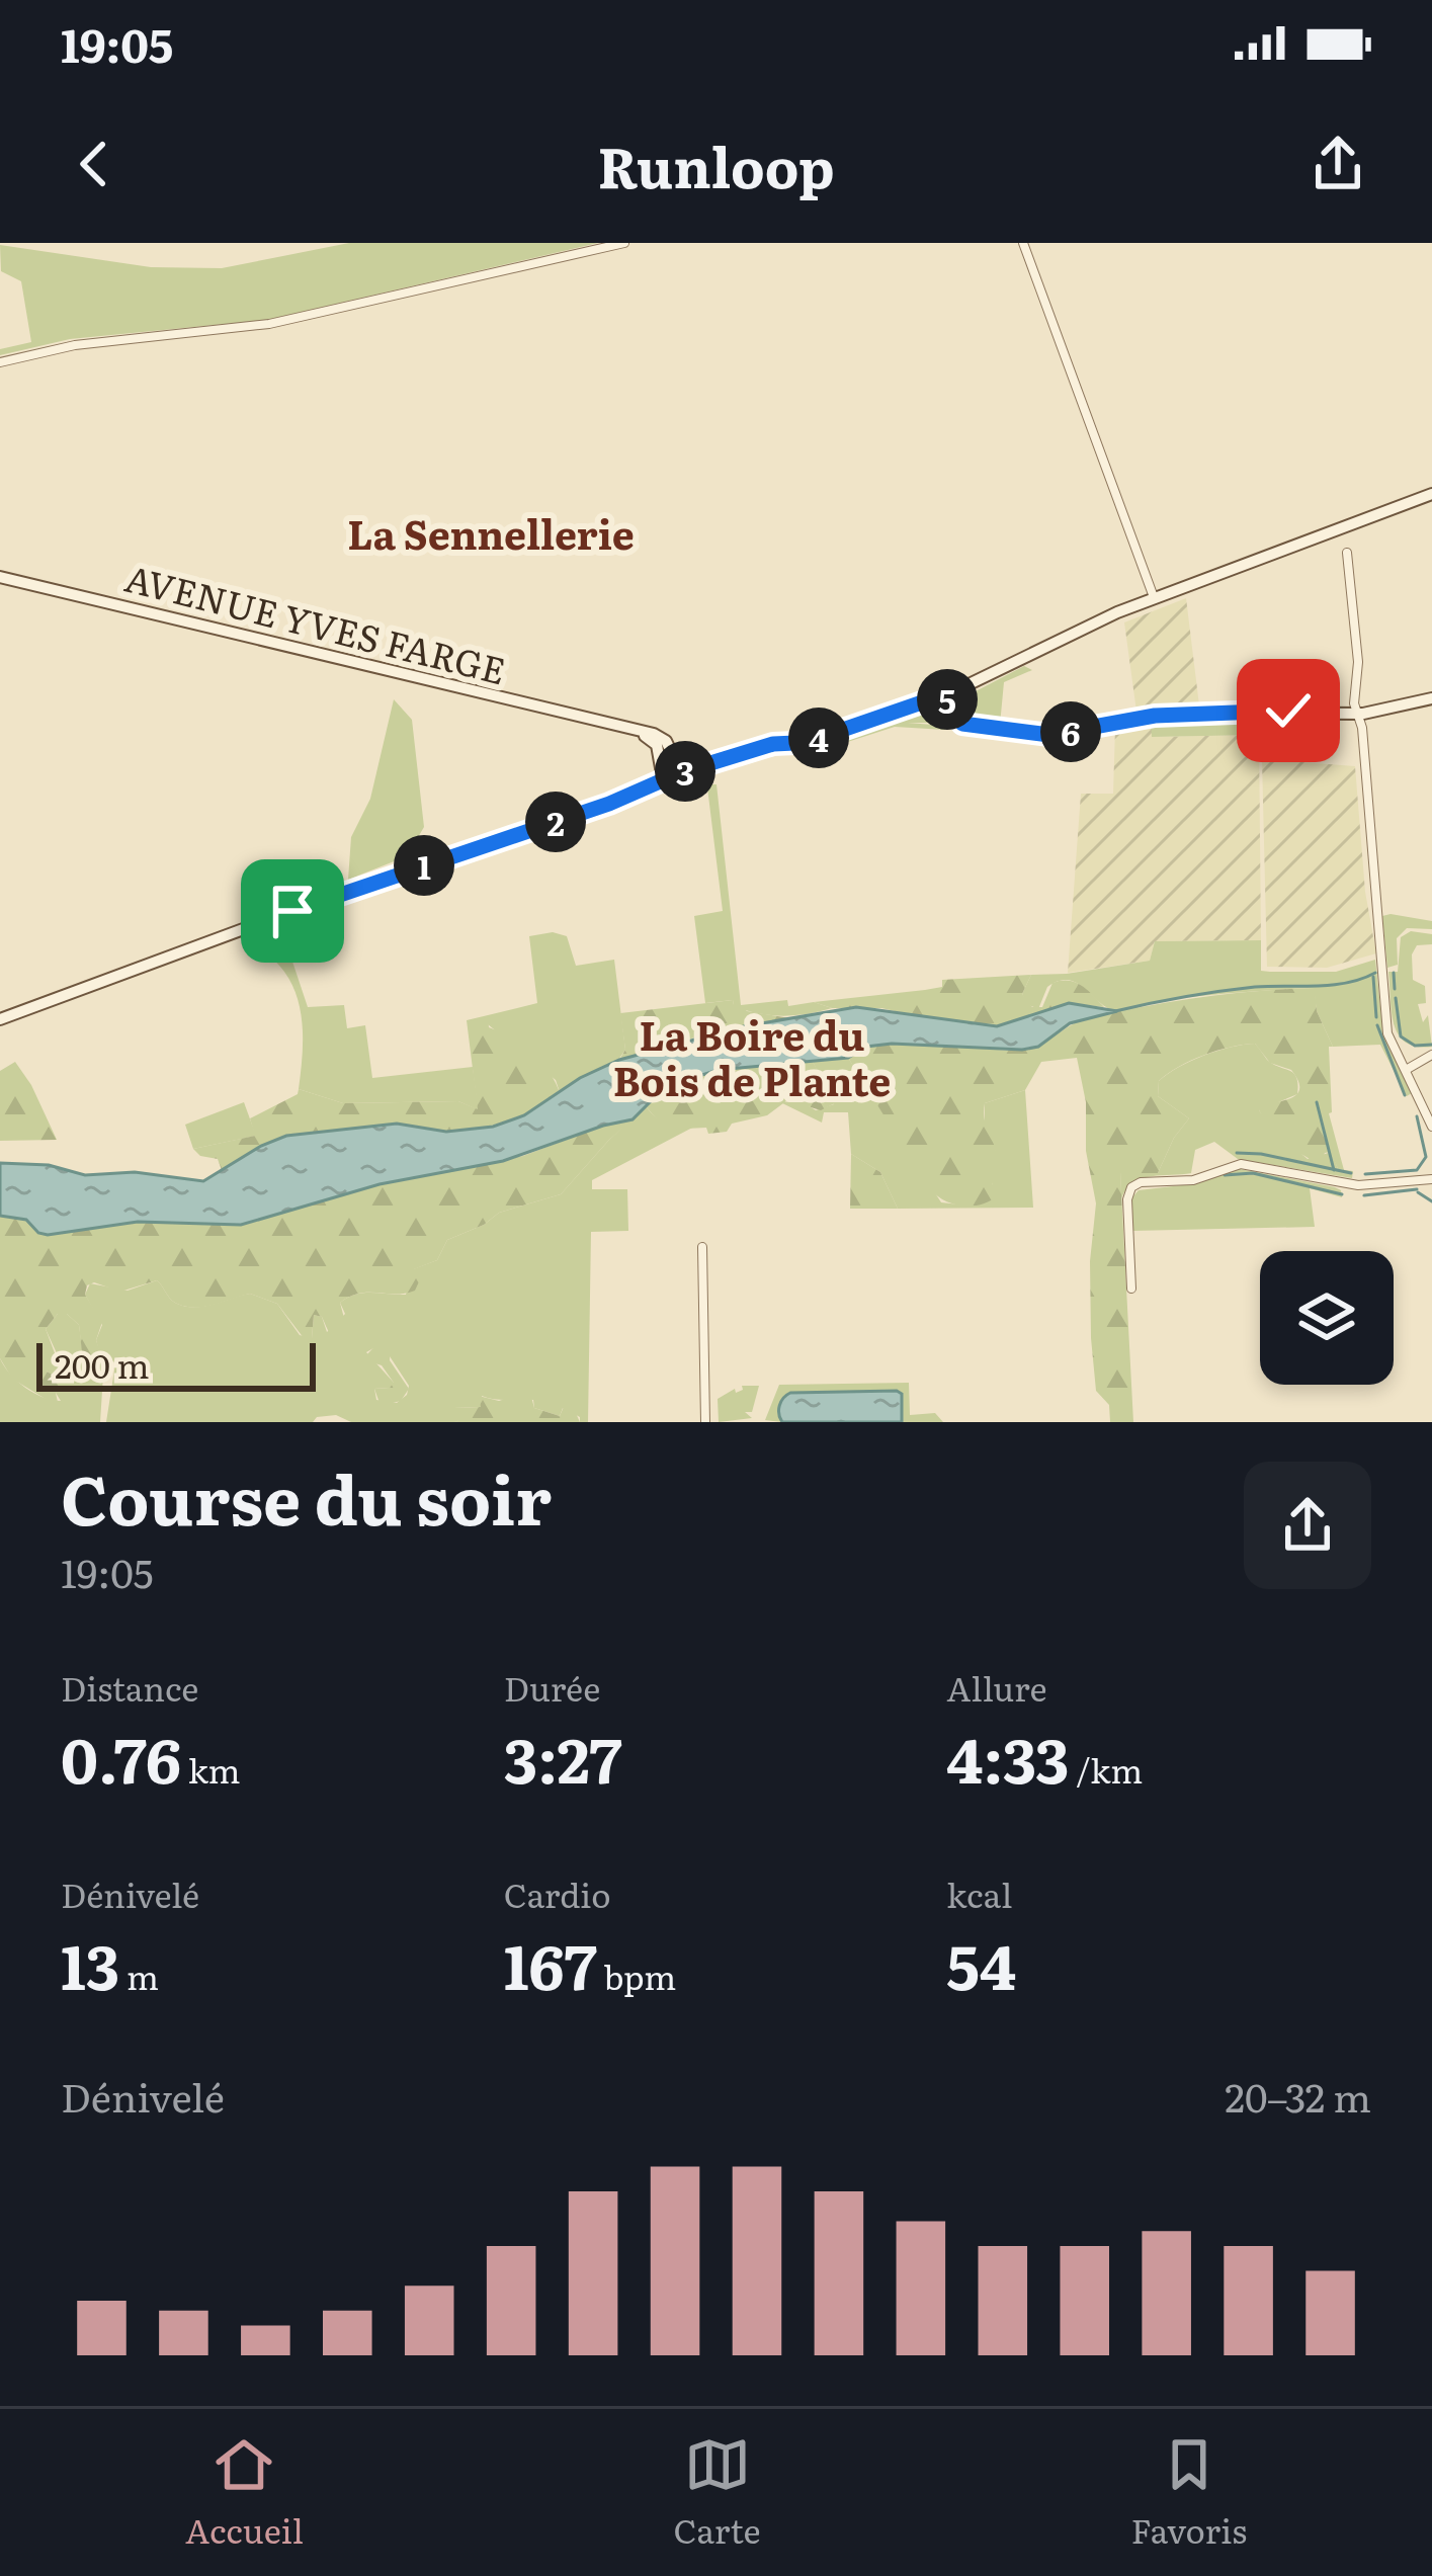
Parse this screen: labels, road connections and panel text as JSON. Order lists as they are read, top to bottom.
{
  "streets": {
    "main road": ["AVENUE YVES FARGE"]
  },
  "districts": ["La Sennellerie", "La Boire du Bois de Plante"],
  "scale_bar": "200 m",
  "page": {
    "status": "19:05",
    "header": "Runloop",
    "pins": [
      "5",
      "6",
      "4",
      "3",
      "2",
      "1"
    ],
    "scale": "200 m",
    "heading": ["Course du soir", "19:05"],
    "stats": [
      ["Distance", "0.76 km"],
      ["Durée", "3:27"],
      ["Allure", "4:33 /km"],
      ["Dénivelé", "13 m"],
      ["Cardio", "167 bpm"],
      ["kcal", "54"]
    ],
    "chart": ["Dénivelé", "20–32 m"],
    "tabs": ["Accueil", "Carte", "Favoris"]
  }
}
